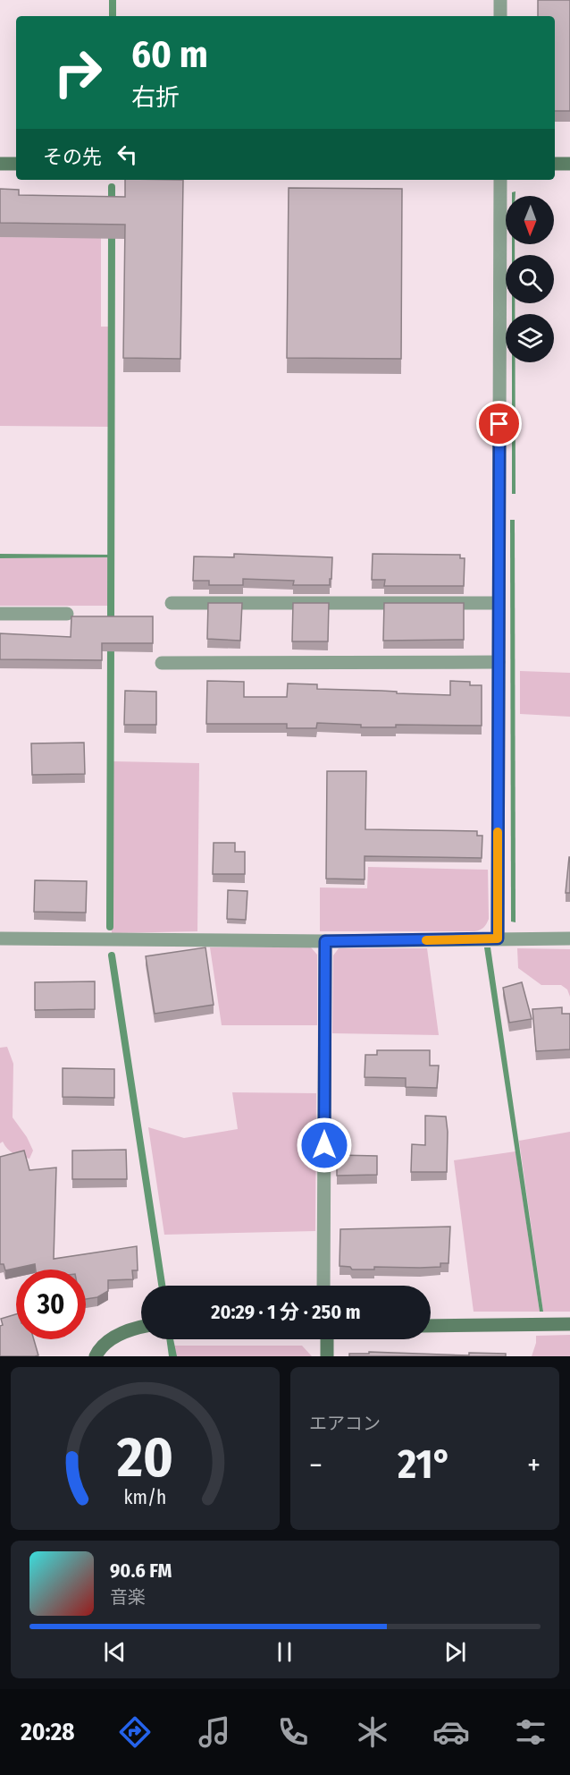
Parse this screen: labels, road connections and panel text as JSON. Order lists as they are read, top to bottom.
{
  "north": "bottom",
  "page": {
    "turn": ["60 m", "右折"],
    "then": "その先",
    "limit": "30",
    "trip": "20:29 · 1 分 · 250 m",
    "tile": "エアコン",
    "heat": ["−", "21°", "+"],
    "song": ["90.6 FM", "音楽"],
    "tabs": "20:28",
    "gauge": ["20", "km/h"]
  }
}
